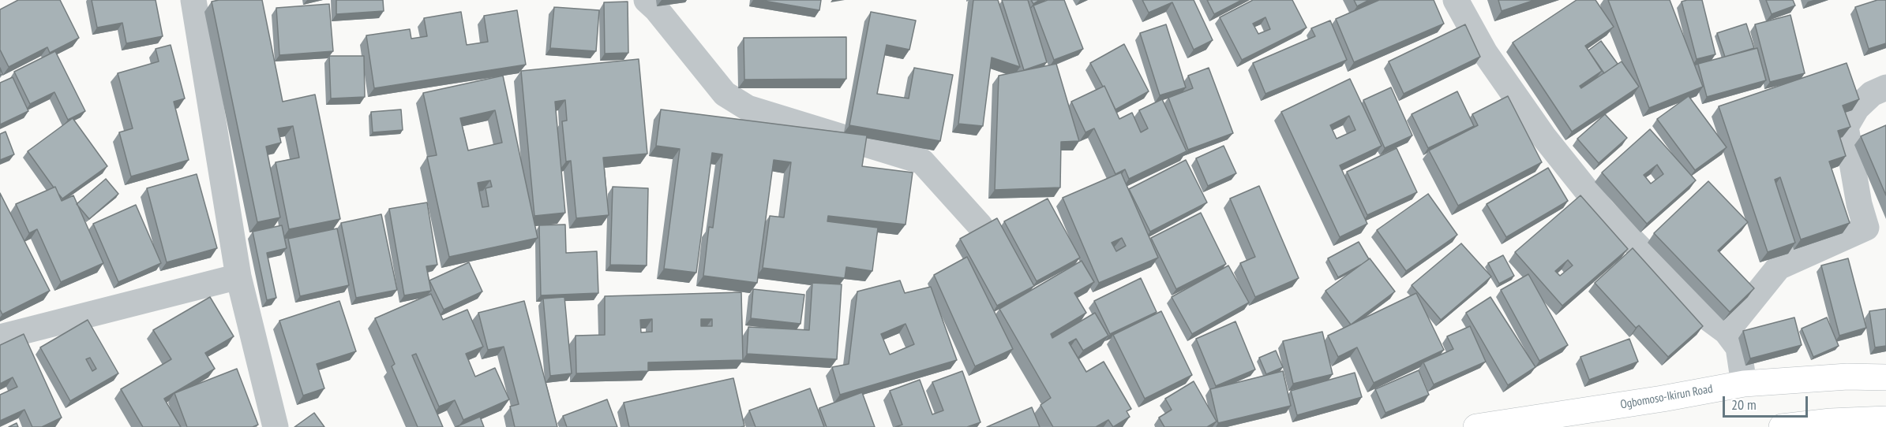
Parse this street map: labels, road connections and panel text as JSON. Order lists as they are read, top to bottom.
{
  "streets": {
    "main road": ["Ogbomoso-Ikirun Road"]
  },
  "scale_bar": "20 m"
}
